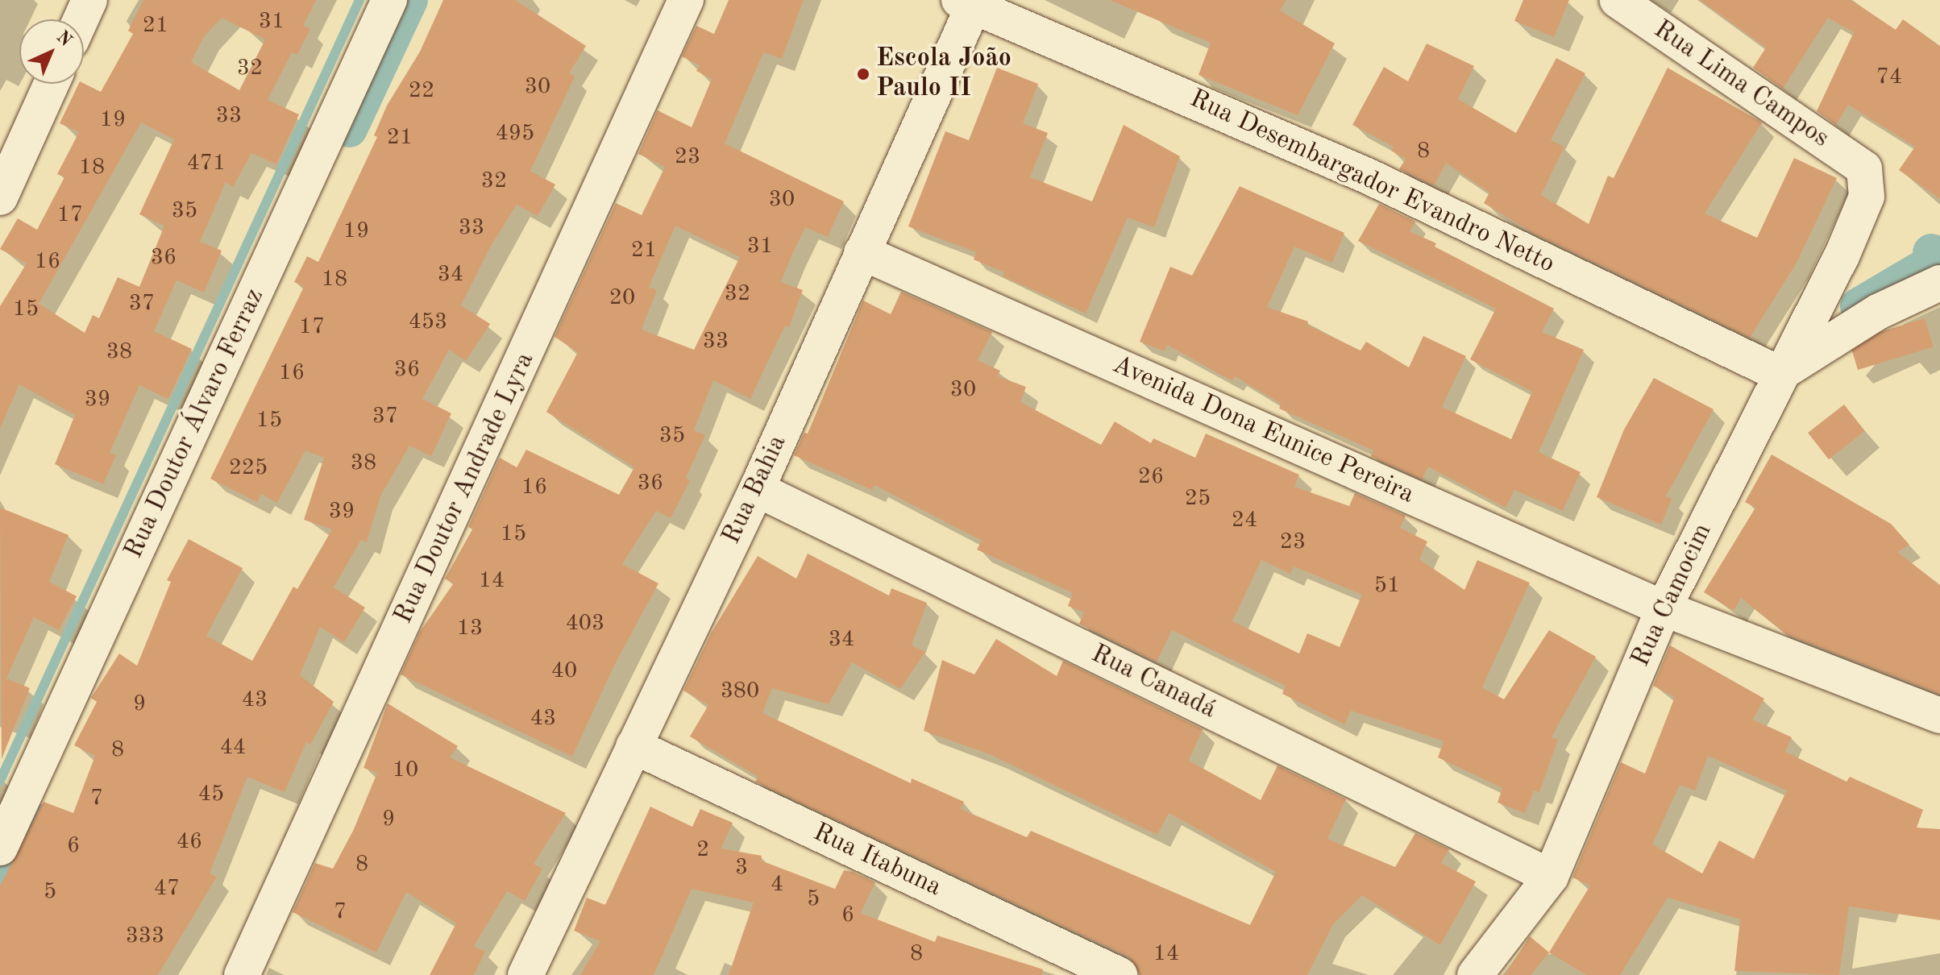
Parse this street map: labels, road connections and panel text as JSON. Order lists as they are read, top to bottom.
{
  "streets": {
    "street": [
      "Rua Lima Campos",
      "Rua Desembargador Evandro Netto",
      "Rua Doutor Álvaro Ferraz",
      "Avenida Dona Eunice Pereira",
      "Rua Doutor Andrade Lyra",
      "Rua Bahia",
      "Rua Camocim",
      "Rua Canadá",
      "Rua Itabuna"
    ]
  },
  "crossings": [
    ["Rua Lima Campos", "Rua Camocim"],
    ["Rua Desembargador Evandro Netto", "Rua Bahia"],
    ["Rua Desembargador Evandro Netto", "Rua Camocim"],
    ["Avenida Dona Eunice Pereira", "Rua Bahia"],
    ["Avenida Dona Eunice Pereira", "Rua Camocim"],
    ["Rua Bahia", "Rua Canadá"],
    ["Rua Bahia", "Rua Itabuna"],
    ["Rua Camocim", "Rua Canadá"]
  ],
  "places": ["Escola João Paulo II"],
  "house_numbers": [
    "31",
    "21",
    "32",
    "74",
    "30",
    "22",
    "33",
    "19",
    "495",
    "21",
    "8",
    "23",
    "471",
    "18",
    "32",
    "30",
    "35",
    "17",
    "33",
    "19",
    "31",
    "21",
    "36",
    "16",
    "34",
    "18",
    "32",
    "20",
    "37",
    "15",
    "453",
    "17",
    "33",
    "38",
    "36",
    "16",
    "30",
    "39",
    "37",
    "15",
    "35",
    "38",
    "225",
    "26",
    "36",
    "16",
    "25",
    "39",
    "24",
    "15",
    "23",
    "14",
    "51",
    "403",
    "13",
    "34",
    "40",
    "380",
    "43",
    "9",
    "43",
    "44",
    "8",
    "10",
    "45",
    "7",
    "9",
    "46",
    "6",
    "2",
    "8",
    "3",
    "4",
    "47",
    "5",
    "5",
    "7",
    "6",
    "333",
    "8",
    "14"
  ],
  "north": "top right"
}
